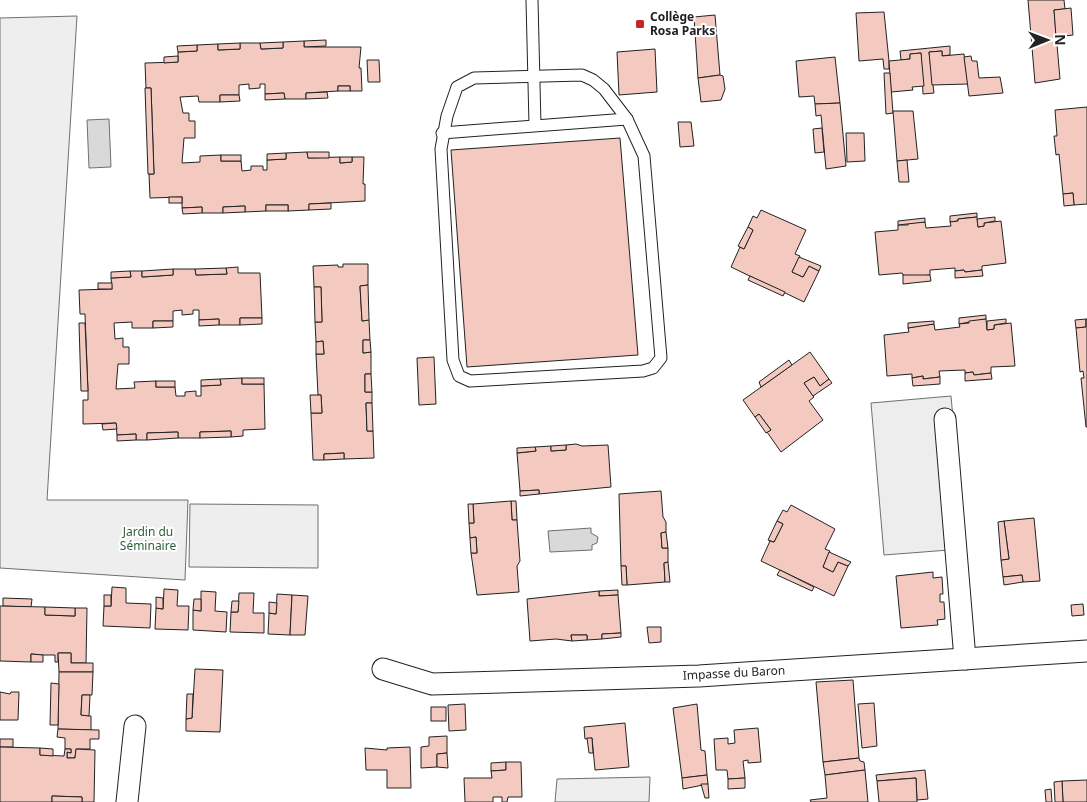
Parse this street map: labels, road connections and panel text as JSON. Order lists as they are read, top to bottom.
{
  "streets": {
    "street": ["Impasse du Baron"]
  },
  "parks": ["Jardin du Séminaire"],
  "places": {
    "transit": ["Collège Rosa Parks"]
  },
  "north": "right"
}
